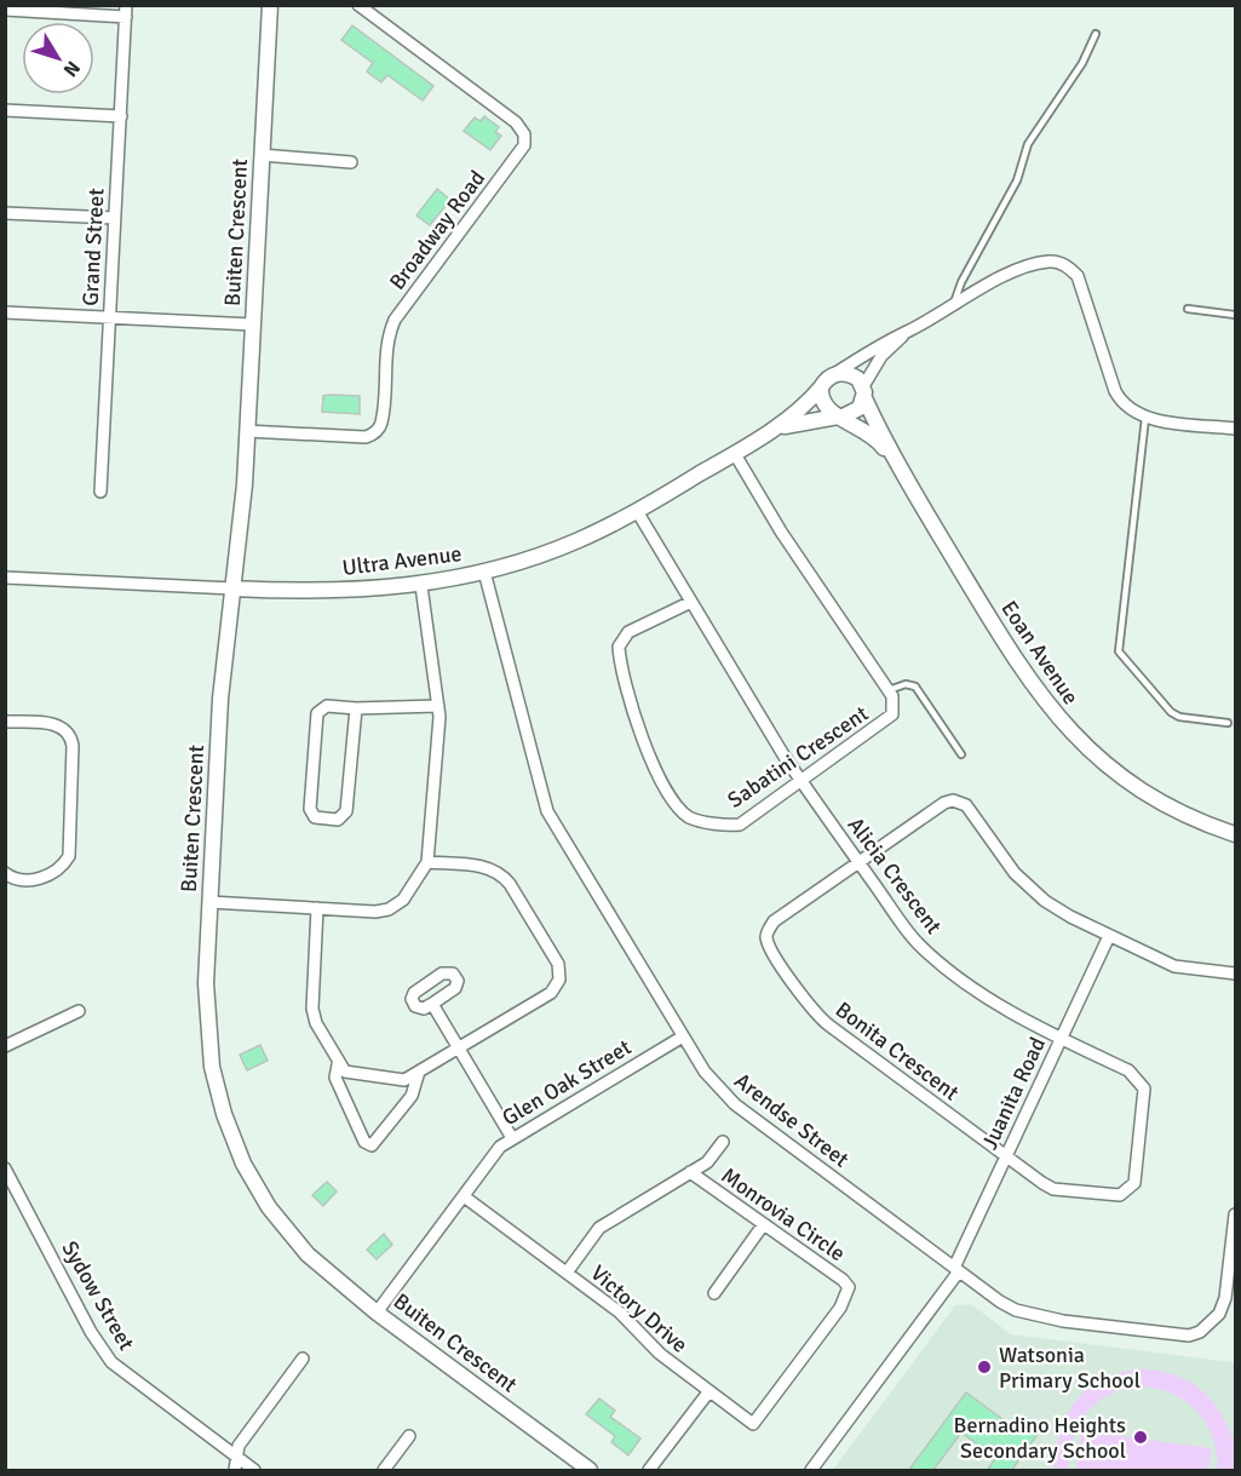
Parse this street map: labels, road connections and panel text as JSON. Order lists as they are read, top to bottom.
{
  "streets": {
    "street": [
      "Broadway Road",
      "Buiten Crescent",
      "Grand Street",
      "Ultra Avenue",
      "Eoan Avenue",
      "Sabatini Crescent",
      "Alicia Crescent",
      "Bonita Crescent",
      "Glen Oak Street",
      "Juanita Road",
      "Arendse Street",
      "Monrovia Circle",
      "Sydow Street",
      "Victory Drive"
    ]
  },
  "crossings": [
    ["Broadway Road", "Buiten Crescent"],
    ["Buiten Crescent", "Ultra Avenue"],
    ["Buiten Crescent", "Glen Oak Street"],
    ["Ultra Avenue", "Eoan Avenue"],
    ["Ultra Avenue", "Sabatini Crescent"],
    ["Ultra Avenue", "Alicia Crescent"],
    ["Ultra Avenue", "Arendse Street"],
    ["Sabatini Crescent", "Alicia Crescent"],
    ["Alicia Crescent", "Bonita Crescent"],
    ["Alicia Crescent", "Juanita Road"],
    ["Bonita Crescent", "Juanita Road"],
    ["Glen Oak Street", "Arendse Street"],
    ["Glen Oak Street", "Victory Drive"],
    ["Juanita Road", "Arendse Street"],
    ["Monrovia Circle", "Victory Drive"]
  ],
  "places": ["Watsonia Primary School", "Bernadino Heights Secondary School"],
  "north": "bottom right"
}
